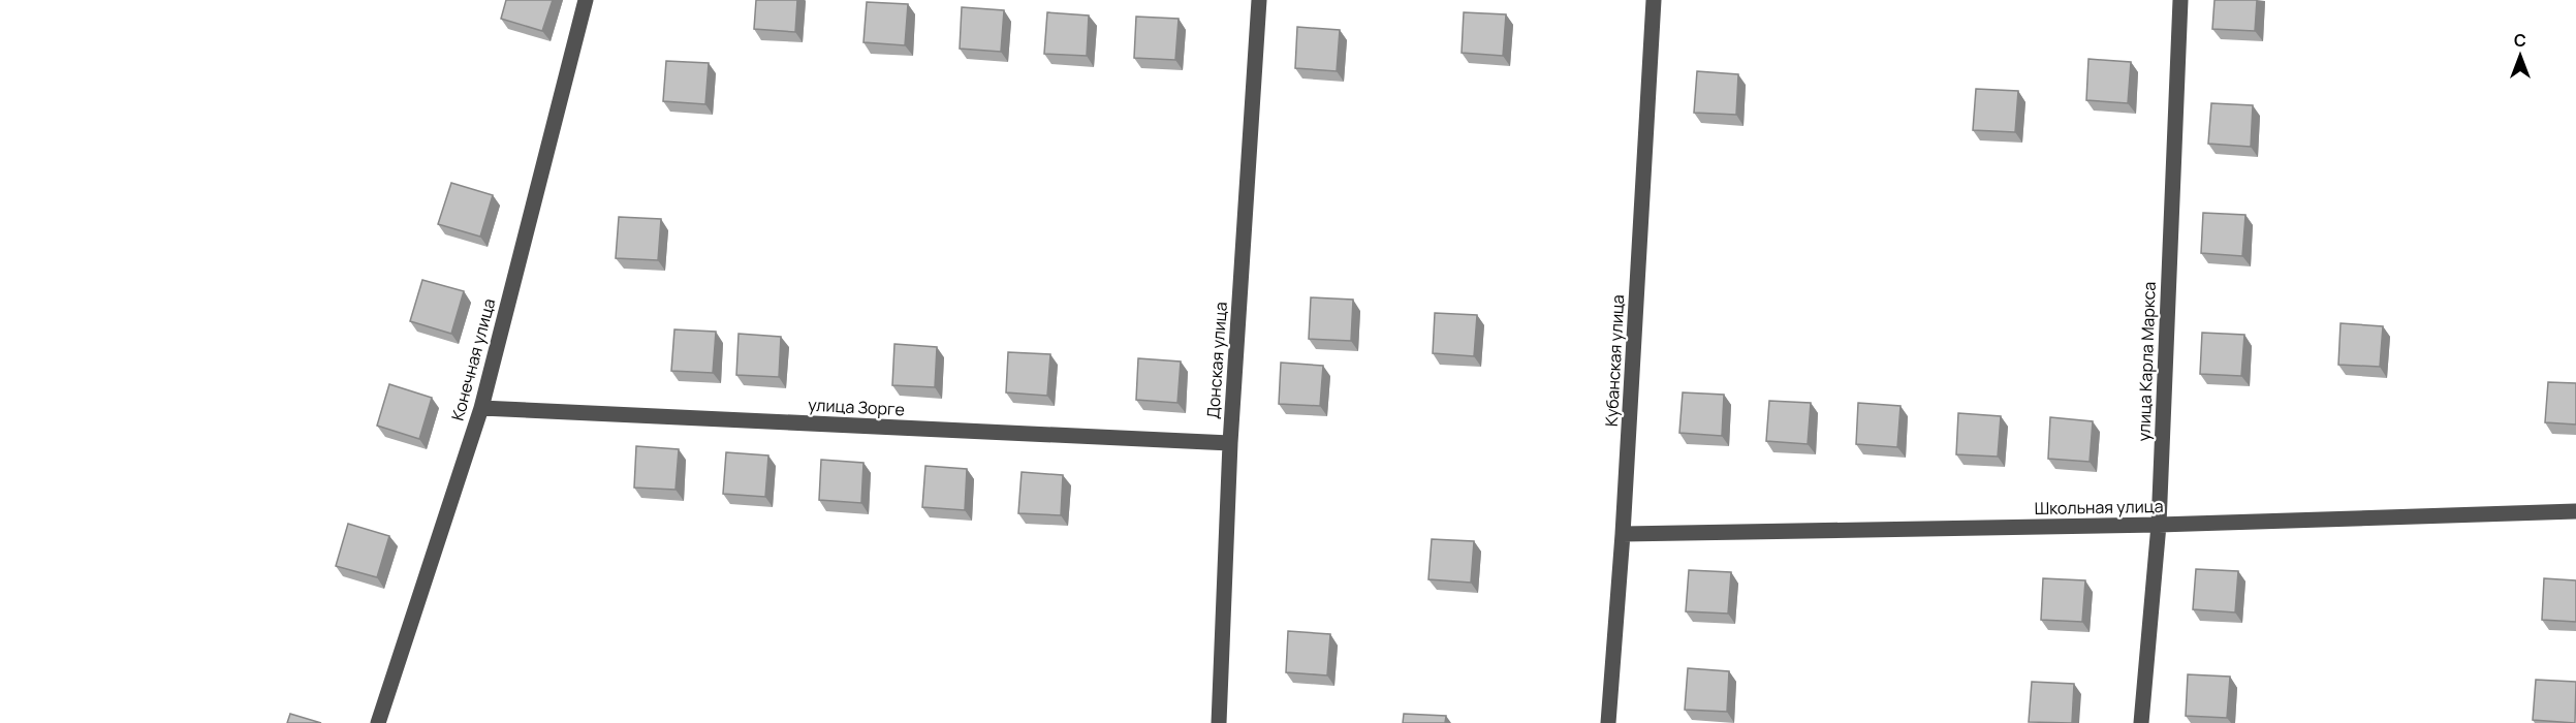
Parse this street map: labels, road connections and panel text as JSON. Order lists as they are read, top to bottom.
{
  "streets": {
    "street": [
      "Конечная улица",
      "Донская улица",
      "Кубанская улица",
      "улица Карла Маркса",
      "улица Зорге",
      "Школьная улица"
    ]
  },
  "crossings": [
    ["Конечная улица", "улица Зорге"],
    ["Донская улица", "улица Зорге"],
    ["Кубанская улица", "Школьная улица"],
    ["улица Карла Маркса", "Школьная улица"]
  ],
  "north": "top"
}
